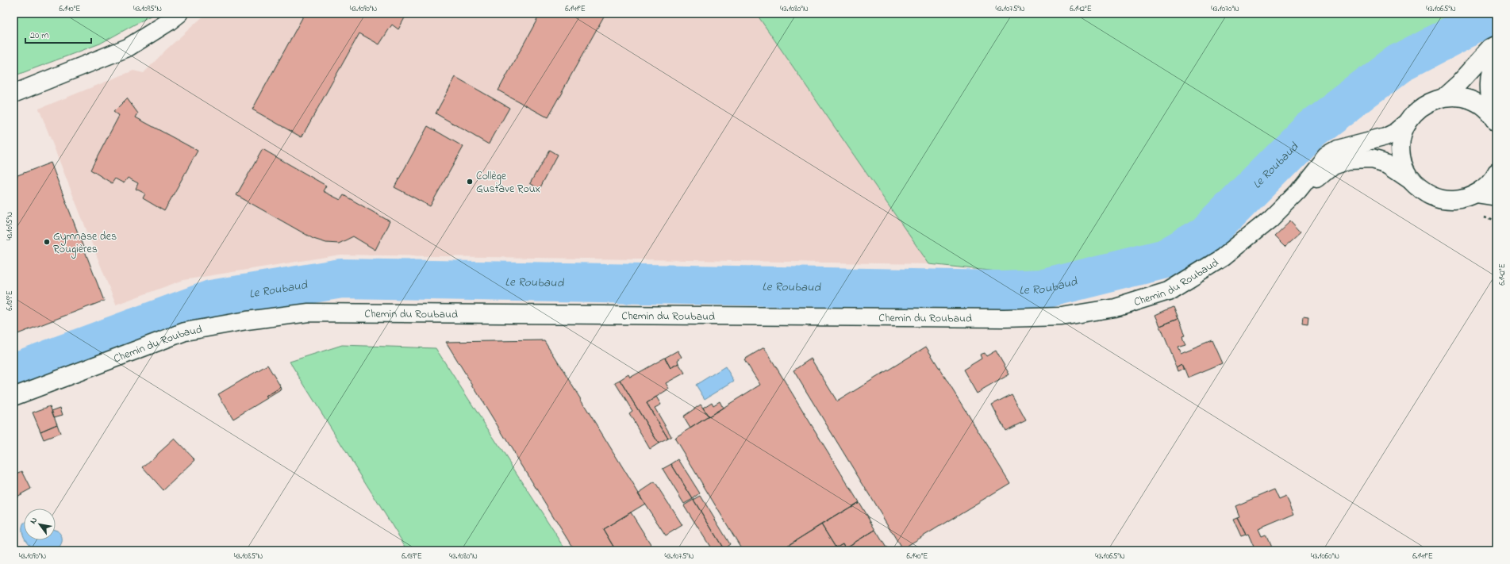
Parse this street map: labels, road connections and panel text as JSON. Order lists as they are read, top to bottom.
{
  "streets": {
    "street": ["Chemin du Roubaud"]
  },
  "water": ["Le Roubaud"],
  "places": ["Collège Gustave Roux", "Gymnase des Rougières"],
  "scale_bar": "20 m",
  "north": "top left",
  "coordinates": [
    "6.140°E",
    "43.1095°N",
    "43.1090°N",
    "6.141°E",
    "43.1080°N",
    "43.1075°N",
    "6.142°E",
    "43.1070°N",
    "43.1065°N",
    "6.139°E",
    "43.1085°N",
    "43.1060°N"
  ]
}
